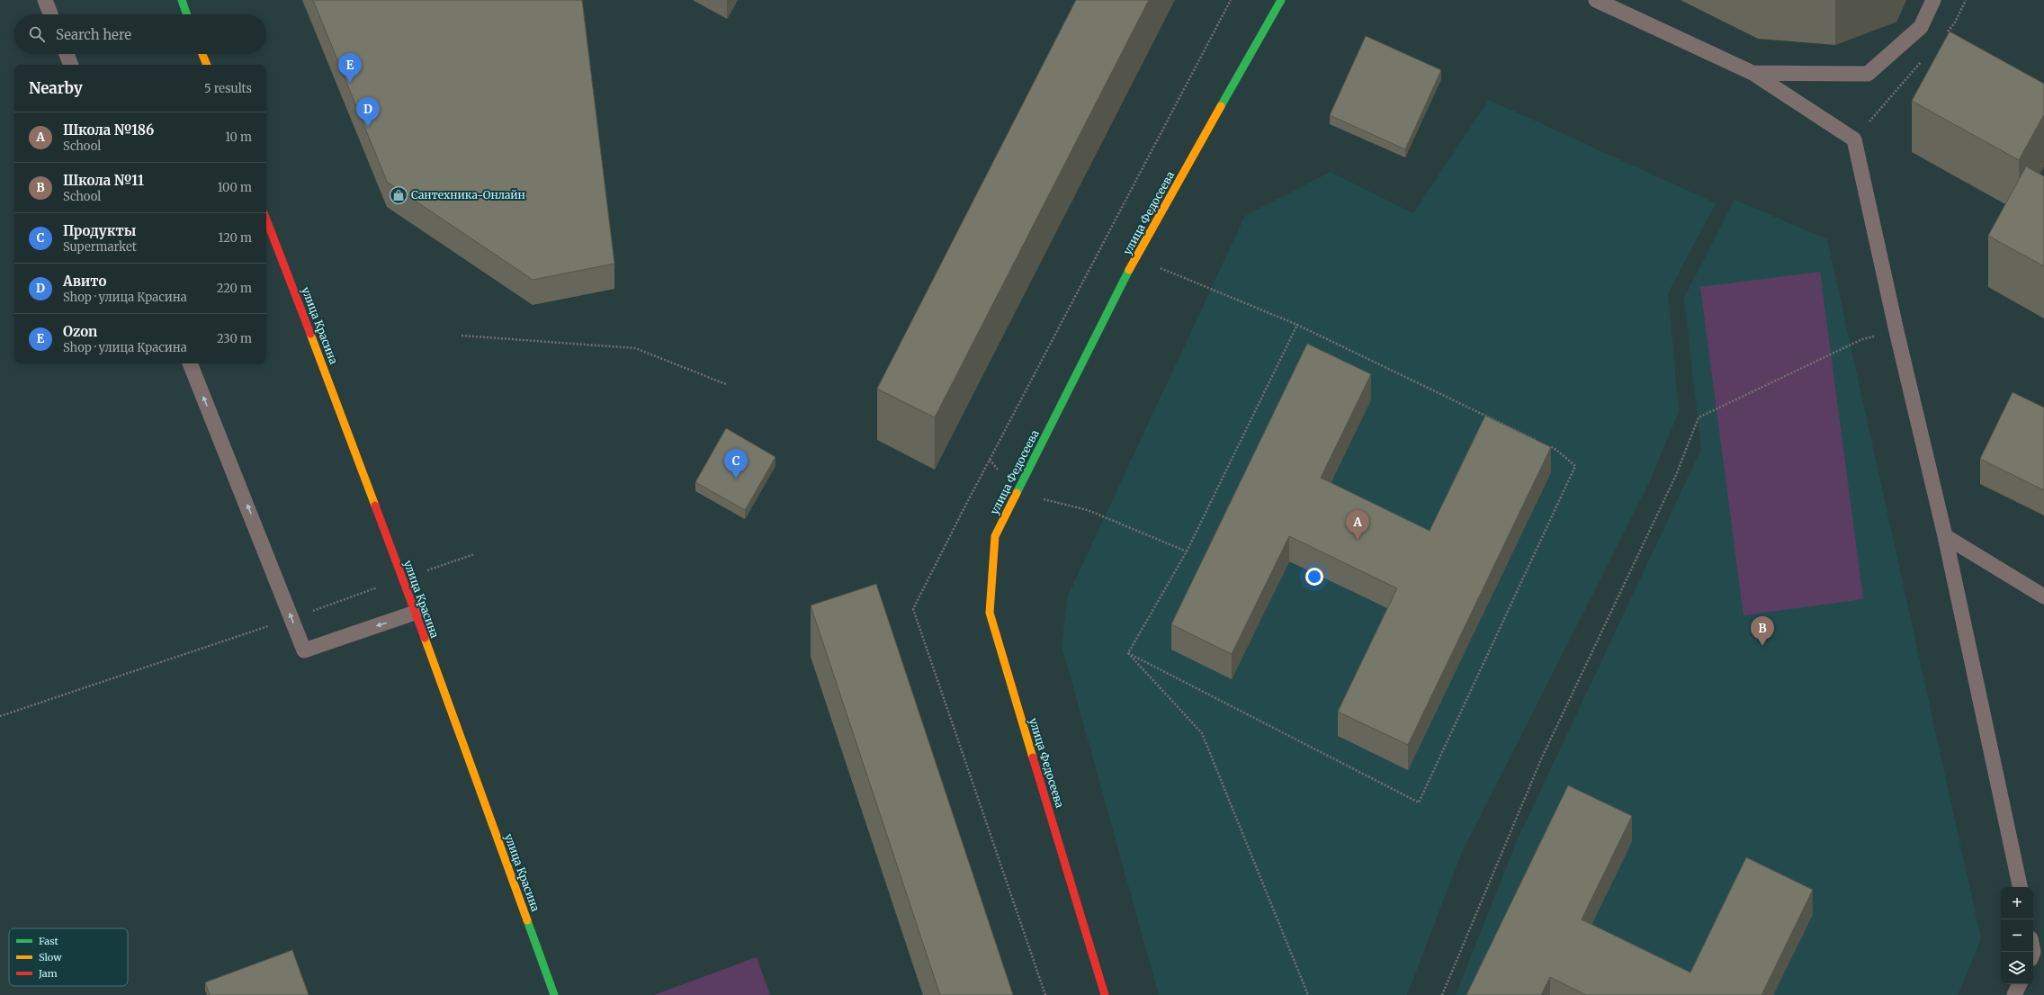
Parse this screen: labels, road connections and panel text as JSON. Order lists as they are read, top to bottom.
{
  "streets": {
    "street": ["улица Федосеева", "улица Красина"]
  },
  "places": {
    "shop": ["Сантехника-Онлайн"]
  },
  "legend": ["Fast", "Slow", "Jam"],
  "page": {
    "search": "Search here",
    "pins": [
      "E",
      "D",
      "C",
      "A",
      "B"
    ],
    "heading": ["Nearby", "5 results"],
    "list": [
      {
        "mark": "A",
        "name": "Школа №186",
        "note": "School",
        "value": "10 m"
      },
      {
        "mark": "B",
        "name": "Школа №11",
        "note": "School",
        "value": "100 m"
      },
      {
        "mark": "C",
        "name": "Продукты",
        "note": "Supermarket",
        "value": "120 m"
      },
      {
        "mark": "D",
        "name": "Авито",
        "note": "Shop · улица Красина",
        "value": "220 m"
      },
      {
        "mark": "E",
        "name": "Ozon",
        "note": "Shop · улица Красина",
        "value": "230 m"
      }
    ],
    "map_buttons": ["+", "−"]
  }
}
